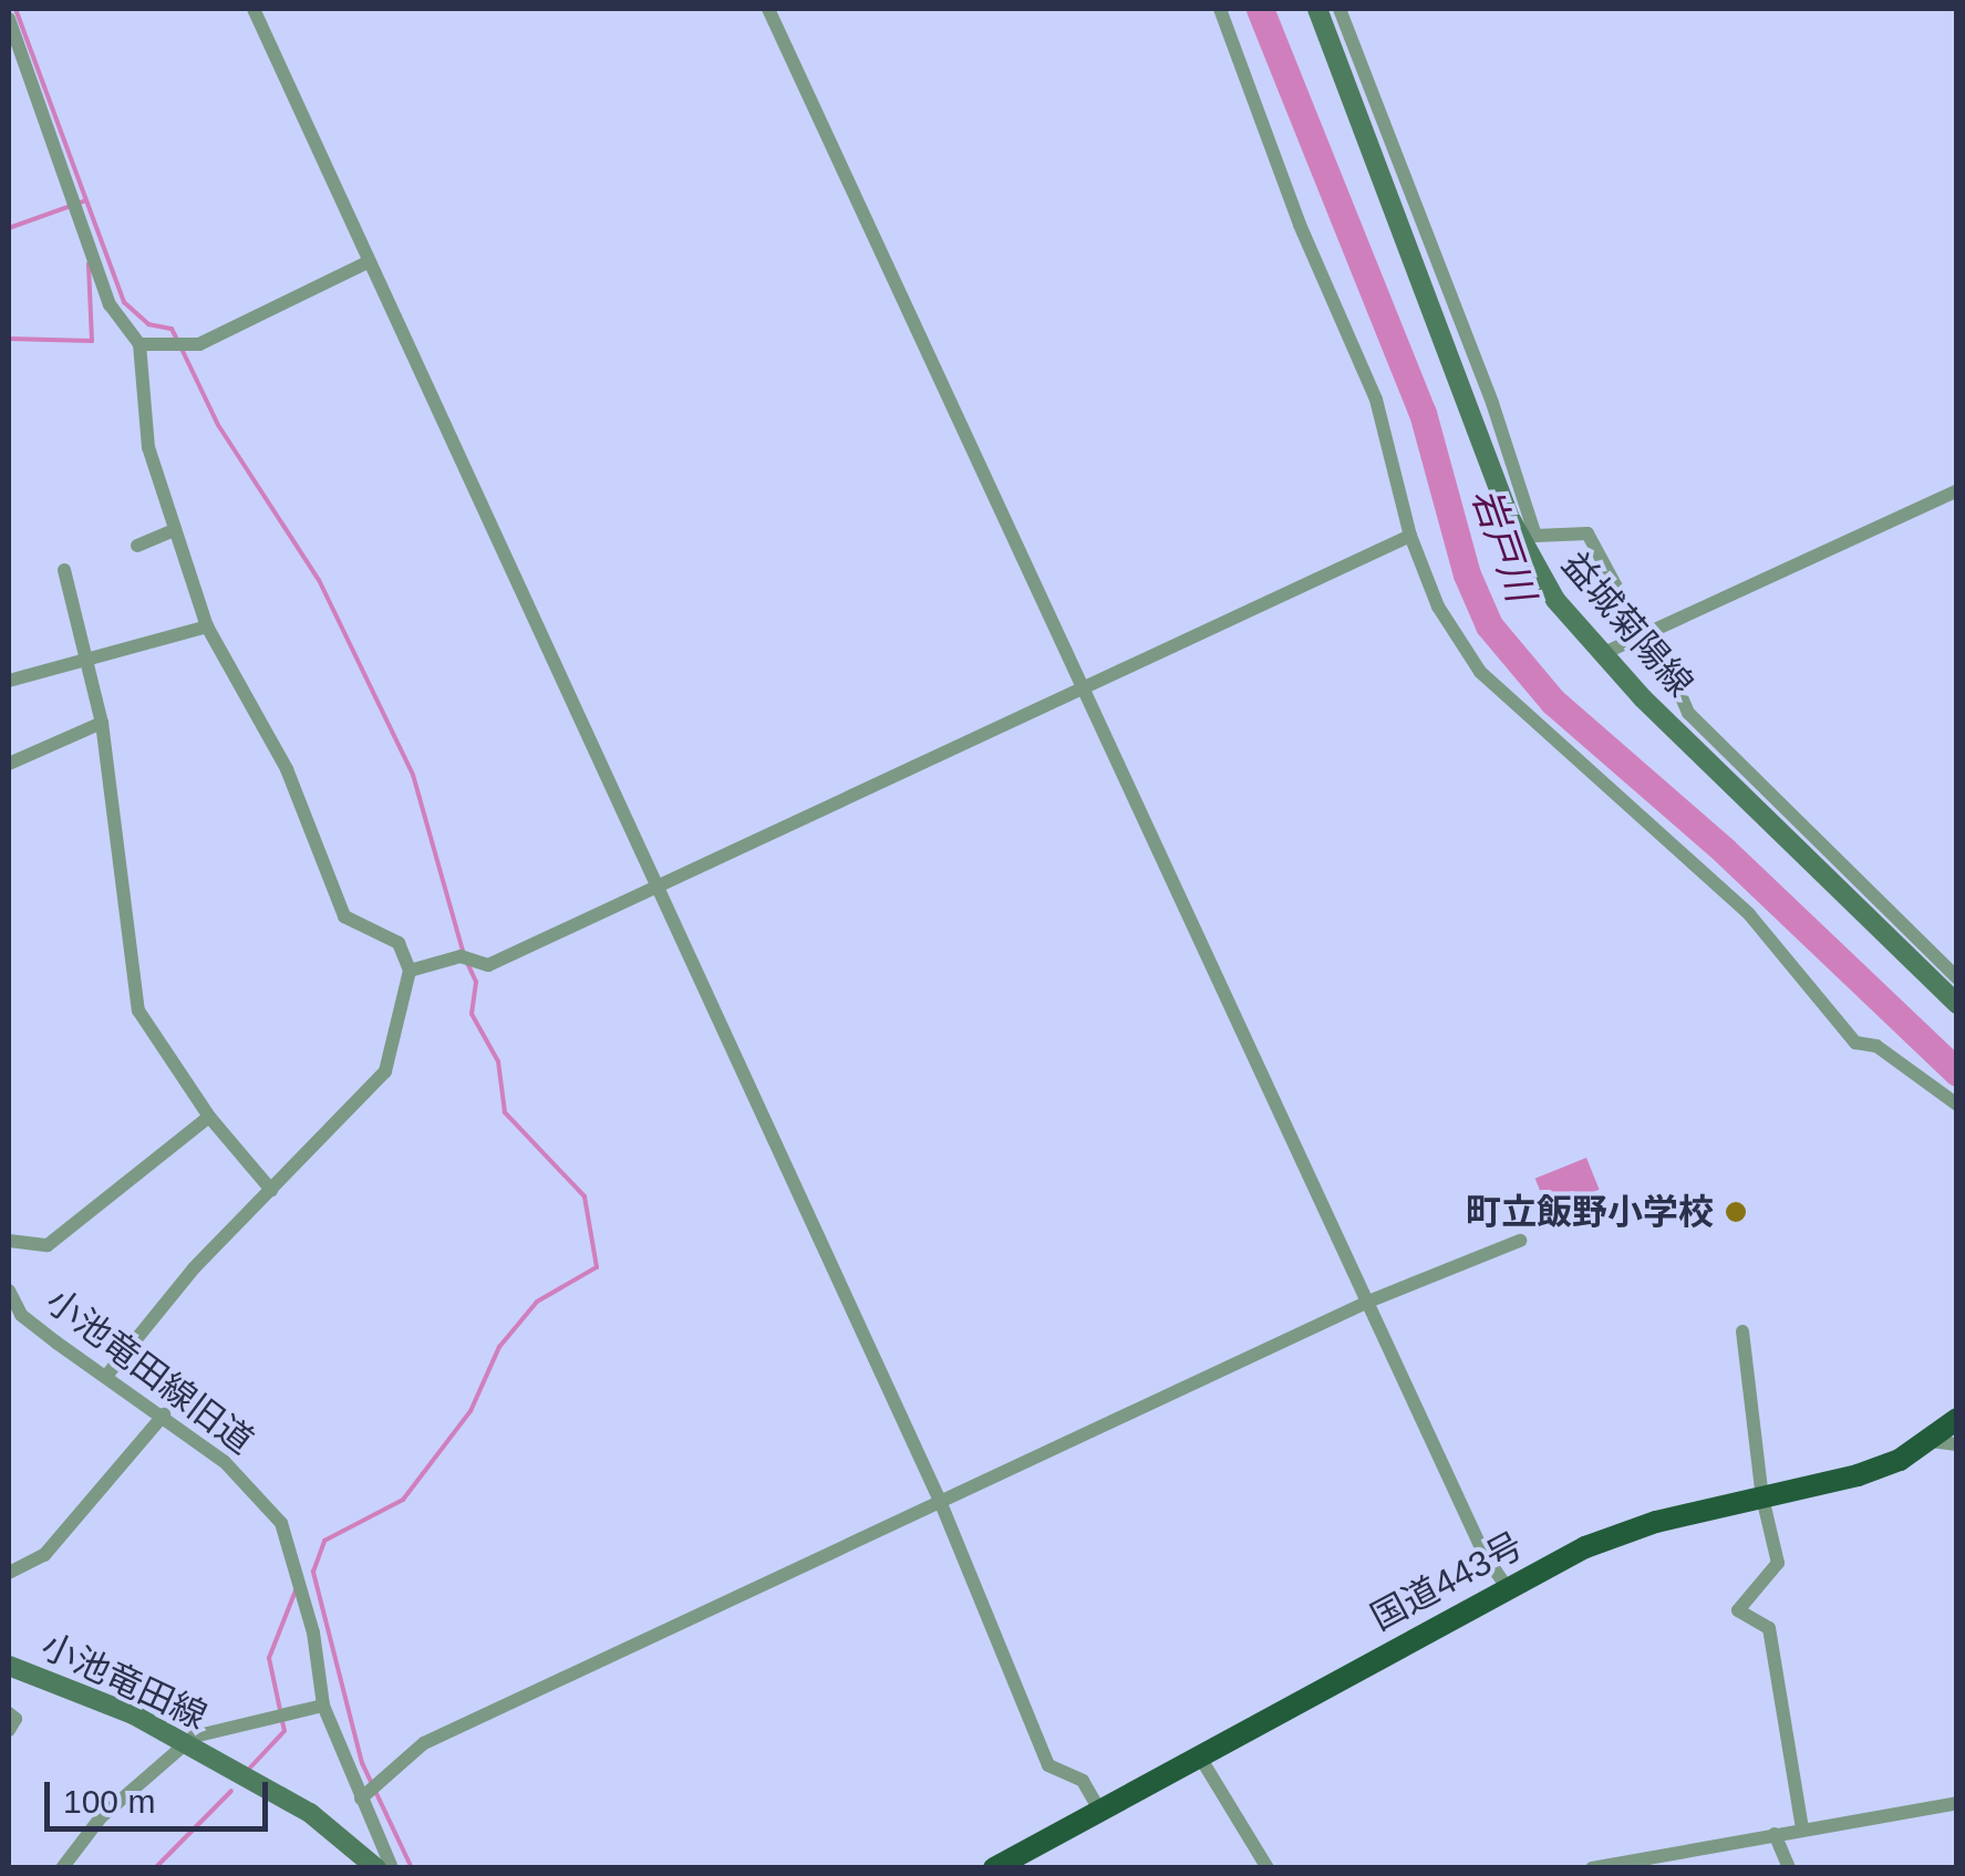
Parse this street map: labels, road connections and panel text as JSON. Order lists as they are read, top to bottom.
{
  "streets": {
    "highway": ["国道443号"],
    "main road": ["益城菊陽線", "小池竜田線"],
    "street": ["小池竜田線旧道"]
  },
  "water": ["岩戸川"],
  "places": ["町立飯野小学校"],
  "scale_bar": "100 m"
}
